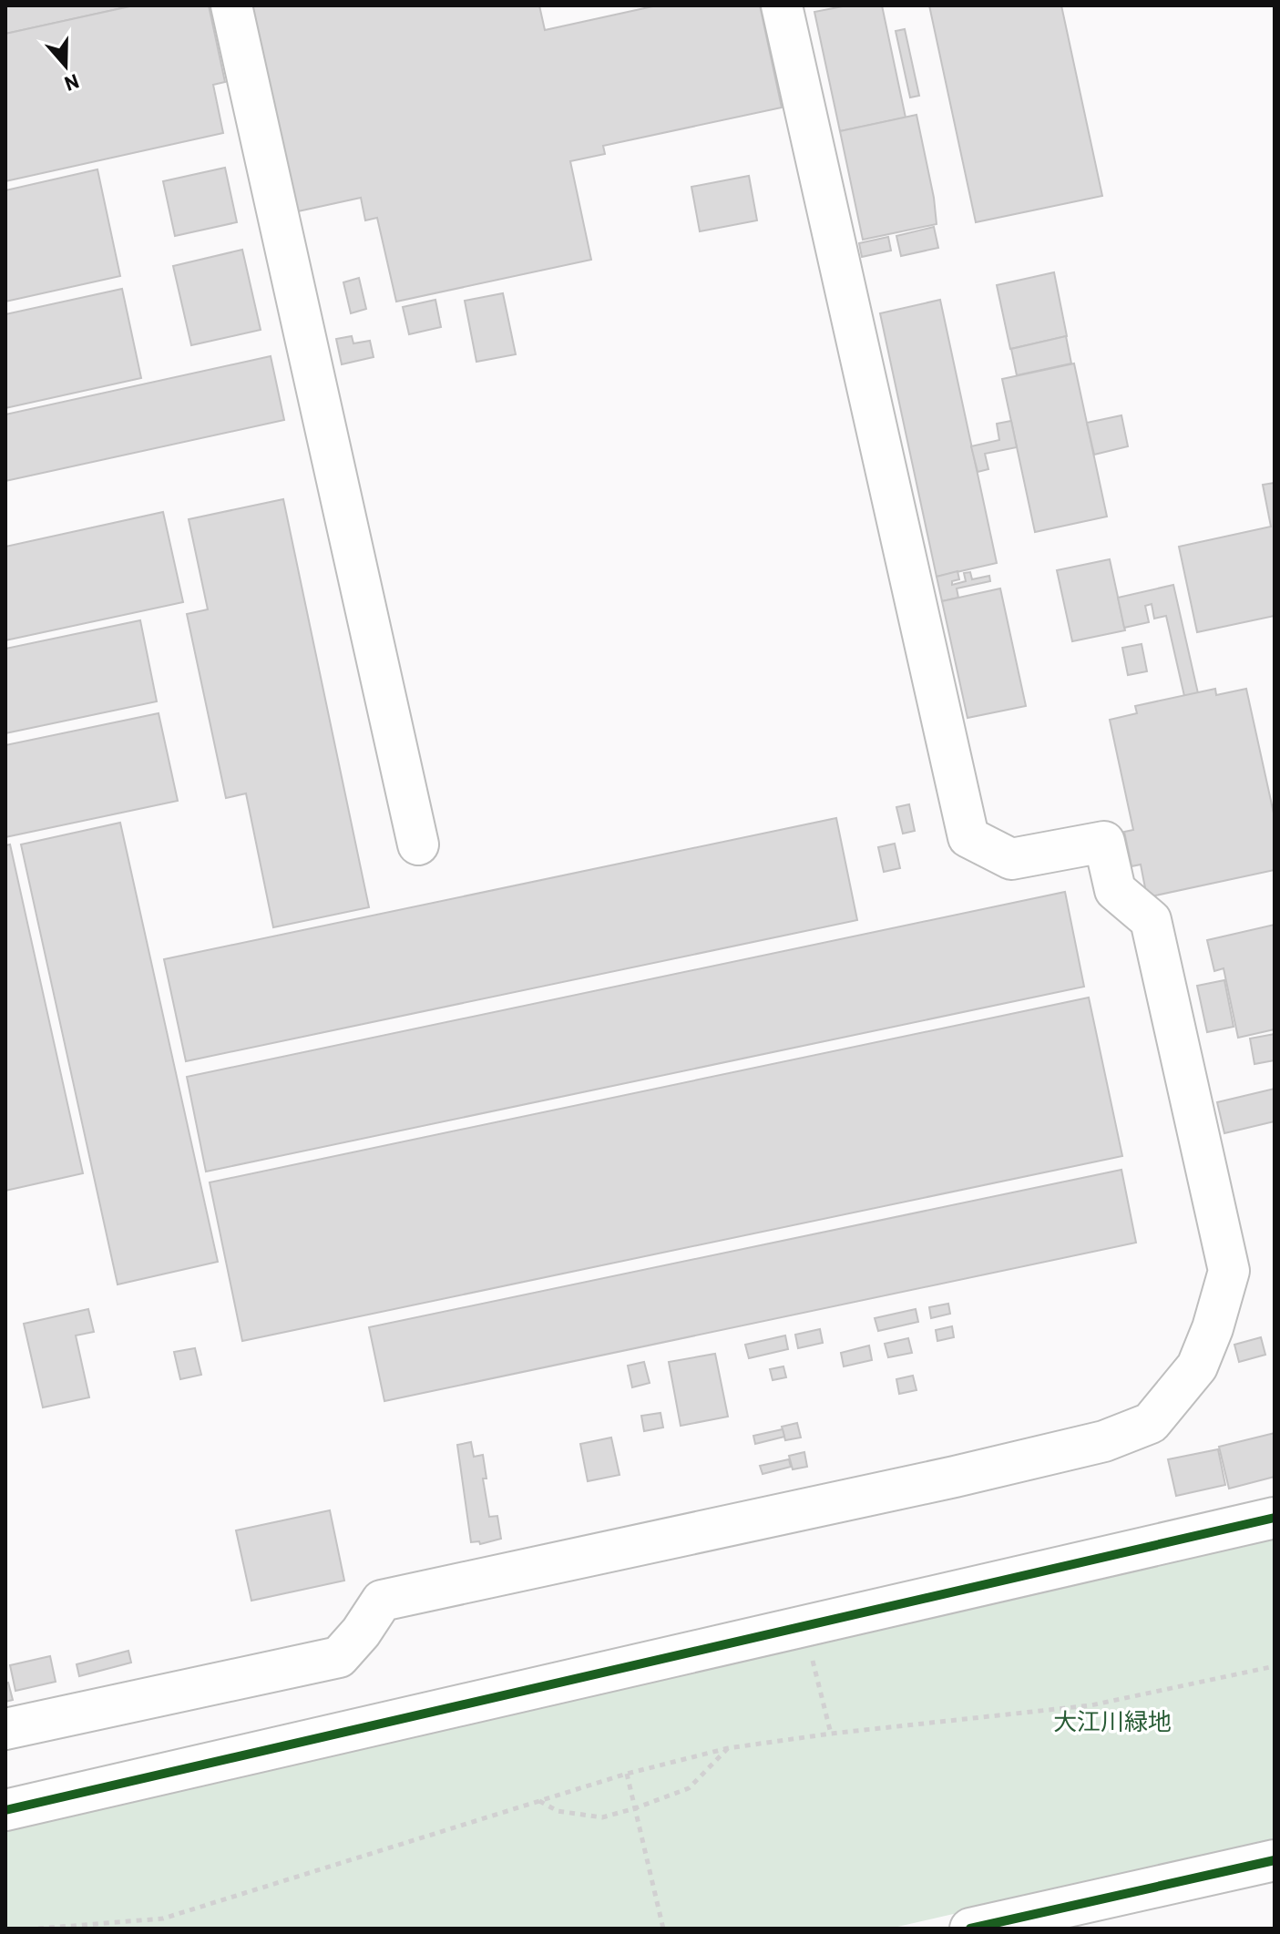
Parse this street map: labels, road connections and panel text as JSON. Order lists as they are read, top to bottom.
{
  "parks": ["大江川緑地"],
  "north": "bottom"
}
